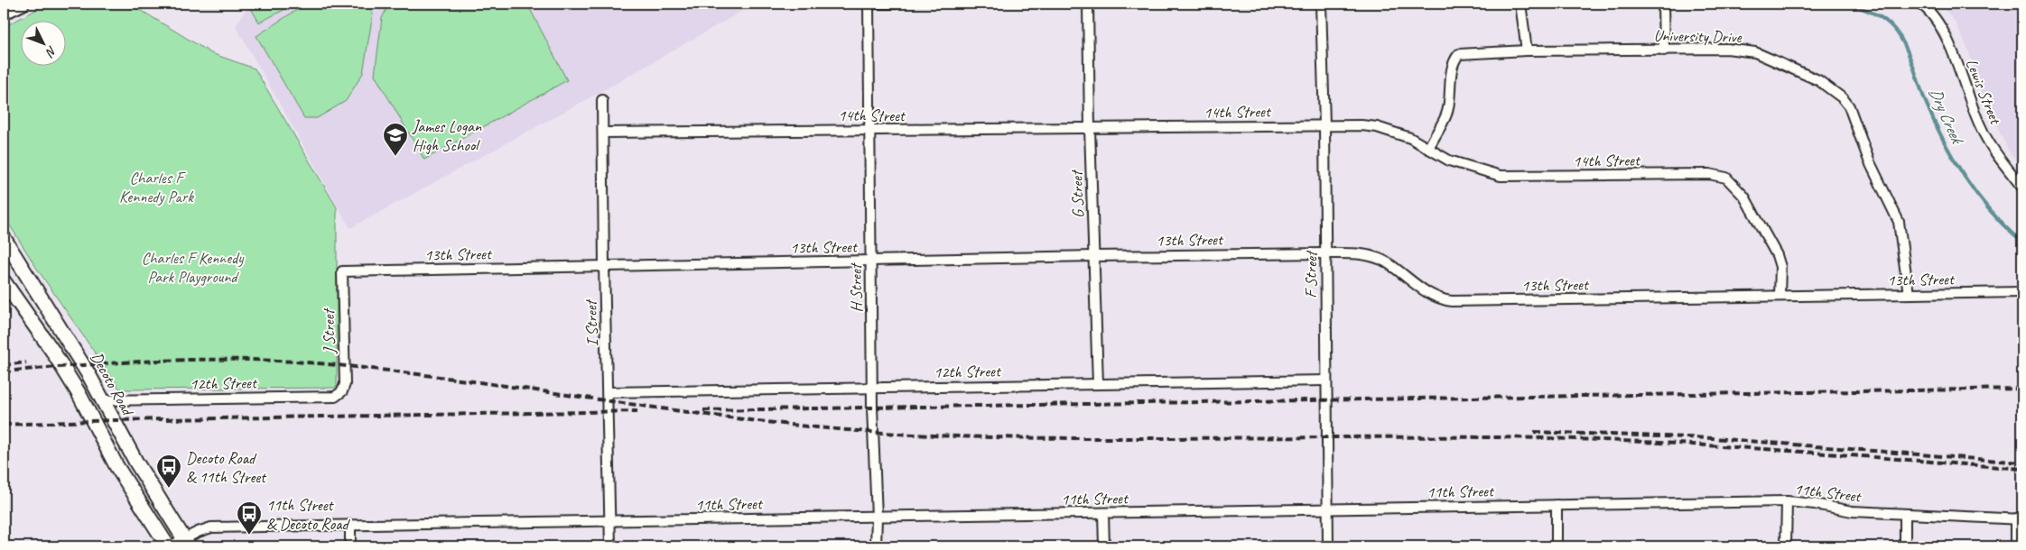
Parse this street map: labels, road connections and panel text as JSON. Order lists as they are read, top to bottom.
{
  "streets": {
    "main road": ["Decoto Road"],
    "street": [
      "University Drive",
      "Lewis Street",
      "14th Street",
      "G Street",
      "13th Street",
      "F Street",
      "H Street",
      "I Street",
      "J Street",
      "12th Street",
      "11th Street"
    ]
  },
  "crossings": [
    ["University Drive", "14th Street"],
    ["University Drive", "13th Street"],
    ["14th Street", "G Street"],
    ["14th Street", "13th Street"],
    ["14th Street", "F Street"],
    ["14th Street", "H Street"],
    ["14th Street", "I Street"],
    ["G Street", "13th Street"],
    ["G Street", "12th Street"],
    ["13th Street", "F Street"],
    ["13th Street", "H Street"],
    ["13th Street", "I Street"],
    ["13th Street", "J Street"],
    ["F Street", "12th Street"],
    ["F Street", "11th Street"],
    ["H Street", "12th Street"],
    ["H Street", "11th Street"],
    ["I Street", "12th Street"],
    ["I Street", "11th Street"],
    ["J Street", "12th Street"],
    ["12th Street", "Decoto Road"],
    ["Decoto Road", "11th Street"]
  ],
  "water": ["Dry Creek"],
  "parks": ["Charles F Kennedy Park", "Charles F Kennedy Park Playground"],
  "places": {
    "school or university": ["James Logan High School"],
    "bus stop": ["Decoto Road & 11th Street", "11th Street & Decoto Road"]
  },
  "north": "bottom right"
}
